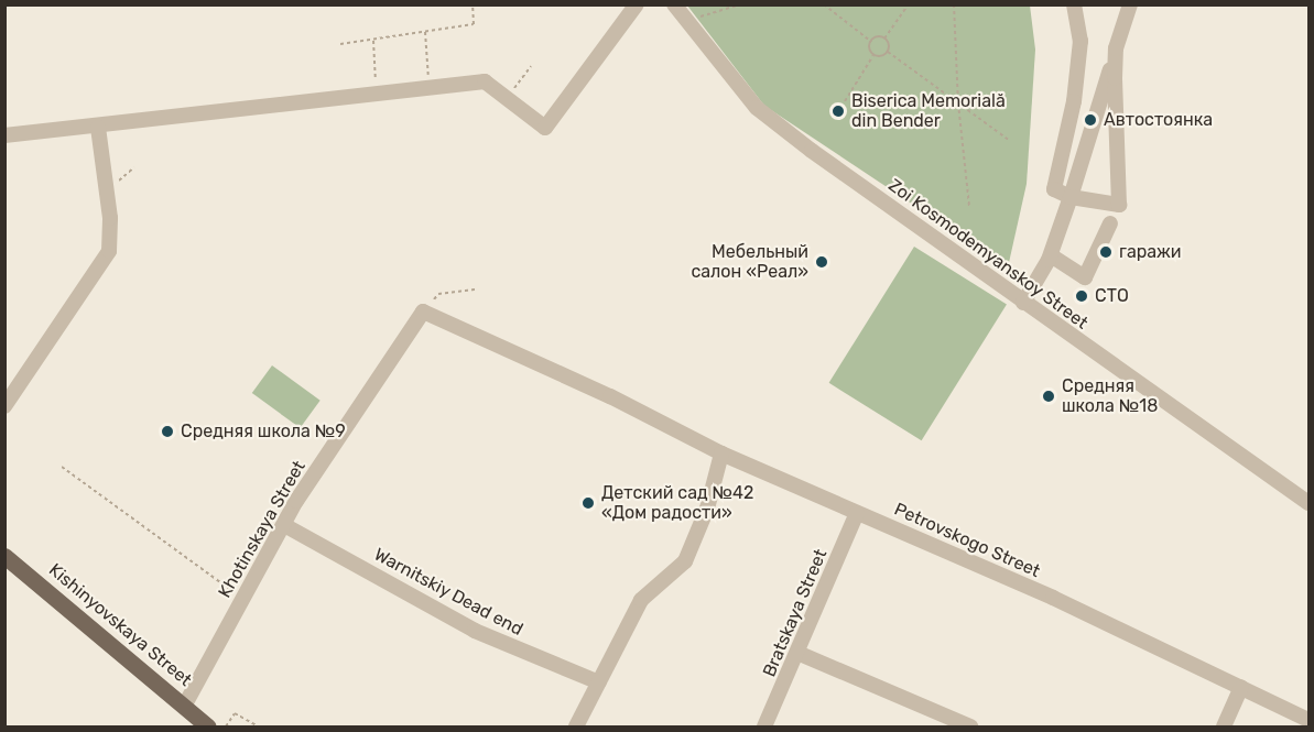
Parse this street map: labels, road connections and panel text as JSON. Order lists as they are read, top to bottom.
{
  "streets": {
    "main road": ["Kishinyovskaya Street"],
    "street": [
      "Zoi Kosmodemyanskoy Street",
      "Khotinskaya Street",
      "Petrovskogo Street",
      "Warnitskiy Dead end",
      "Bratskaya Street"
    ]
  },
  "crossings": [
    ["Khotinskaya Street", "Petrovskogo Street"],
    ["Khotinskaya Street", "Warnitskiy Dead end"],
    ["Khotinskaya Street", "Kishinyovskaya Street"],
    ["Petrovskogo Street", "Bratskaya Street"]
  ],
  "places": [
    "Biserica Memorială din Bender",
    "Автостоянка",
    "гаражи",
    "Мебельный салон «Реал»",
    "СТО",
    "Средняя школа №18",
    "Средняя школа №9",
    "Детский сад №42 «Дом радости»"
  ]
}
